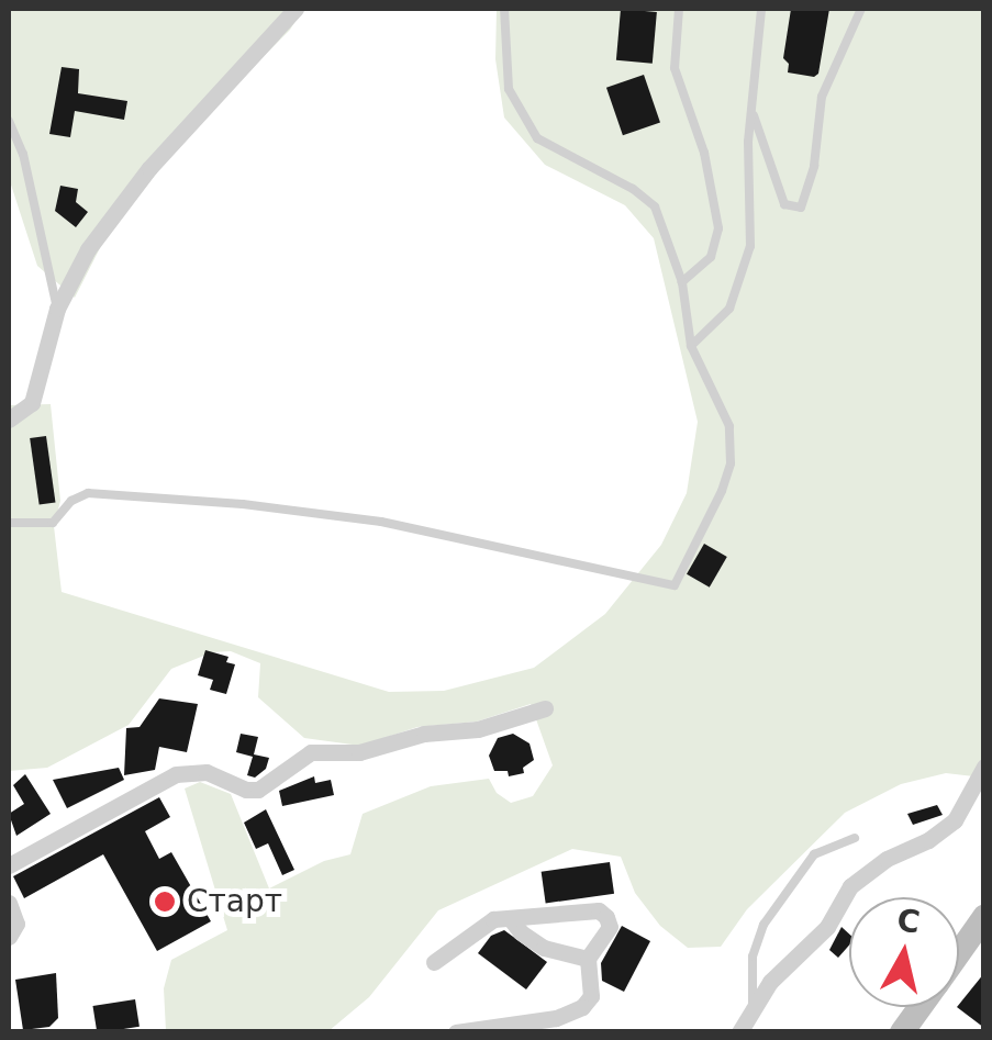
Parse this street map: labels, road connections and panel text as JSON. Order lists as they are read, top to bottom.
{
  "places": ["Старт"],
  "north": "top"
}
